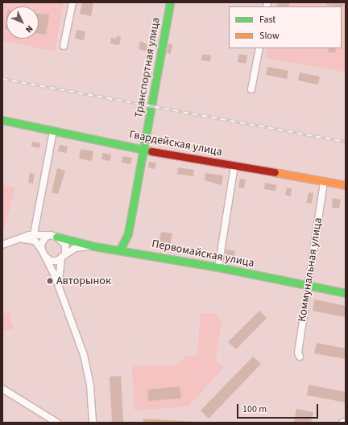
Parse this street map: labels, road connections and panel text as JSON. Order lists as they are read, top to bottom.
{
  "streets": {
    "street": [
      "Транспортная улица",
      "Гвардейская улица",
      "Первомайская улица",
      "Коммунальная улица"
    ]
  },
  "crossings": [
    ["Транспортная улица", "Гвардейская улица"],
    ["Транспортная улица", "Первомайская улица"],
    ["Гвардейская улица", "Коммунальная улица"],
    ["Первомайская улица", "Коммунальная улица"]
  ],
  "places": ["Авторынок"],
  "legend": ["Fast", "Slow"],
  "scale_bar": "100 m",
  "north": "bottom right"
}
